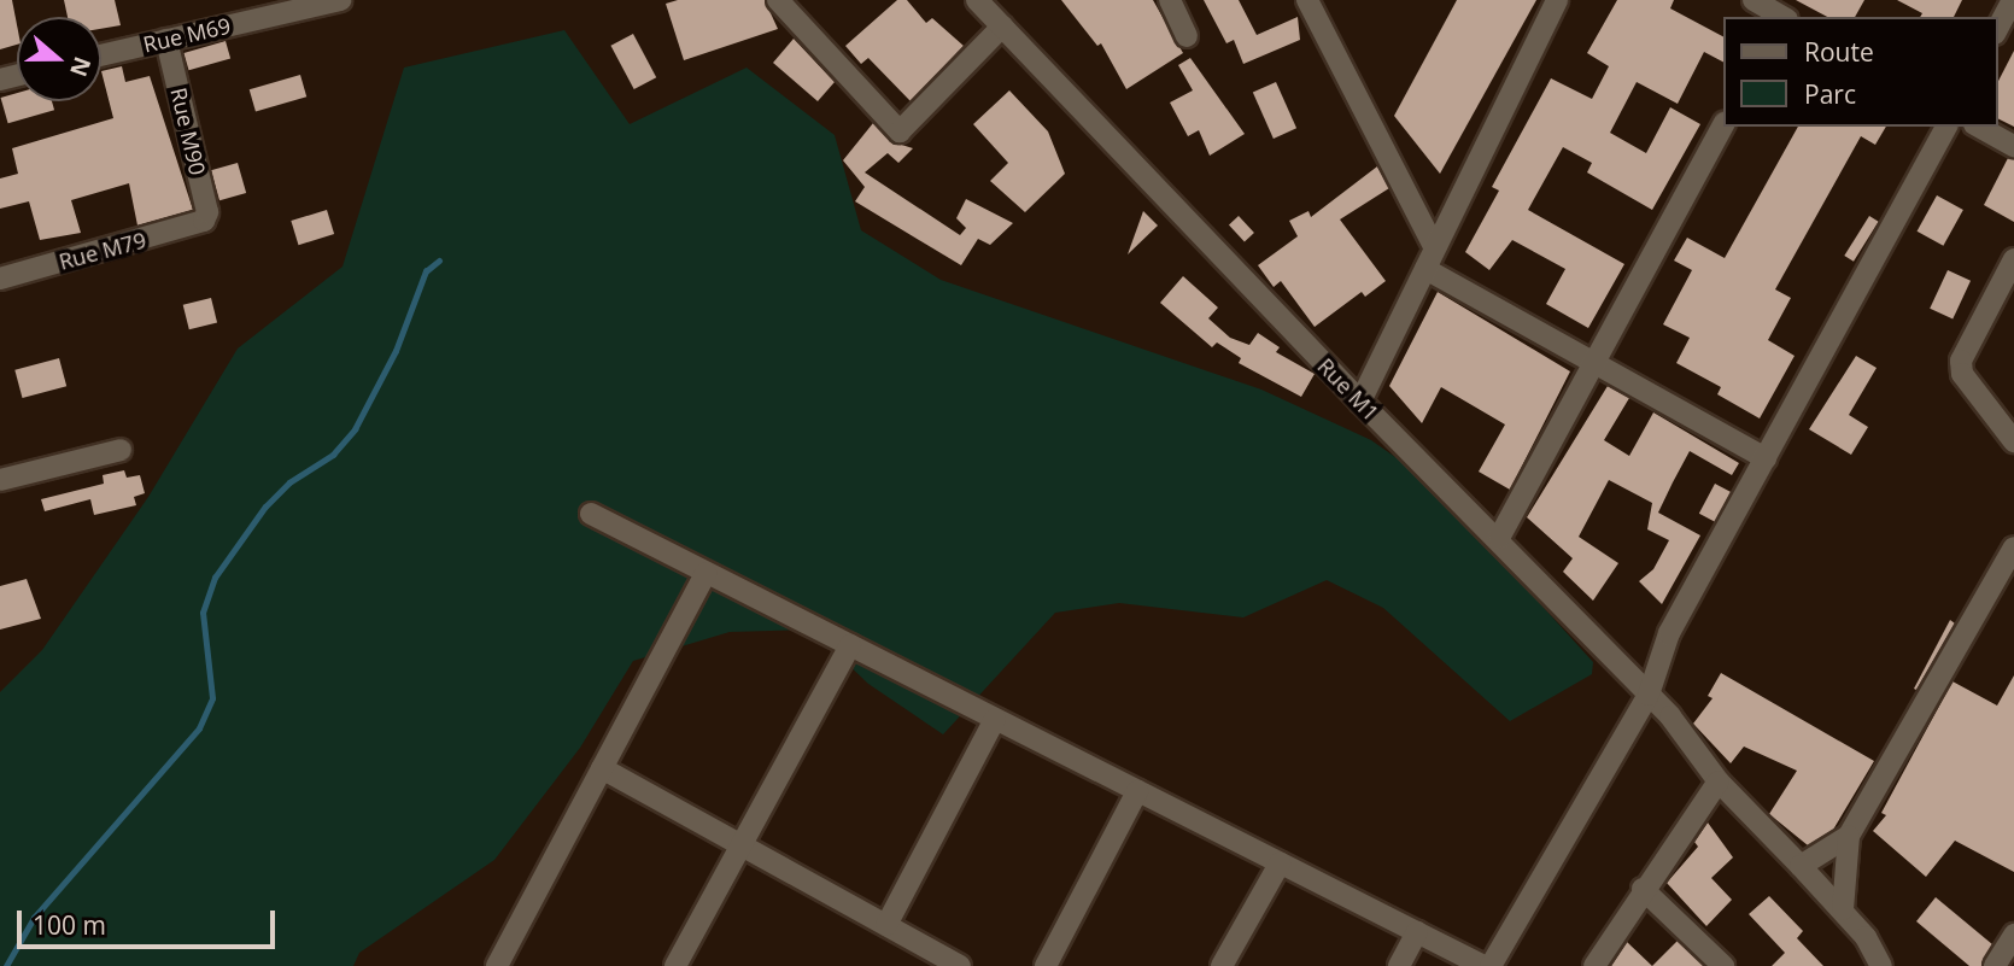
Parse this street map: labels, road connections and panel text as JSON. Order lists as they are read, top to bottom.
{
  "streets": {
    "street": [
      "Rue M69",
      "Rue M90",
      "Rue M79",
      "Rue M1"
    ]
  },
  "crossings": [
    ["Rue M69", "Rue M90"],
    ["Rue M90", "Rue M79"]
  ],
  "legend": ["Route", "Parc"],
  "scale_bar": "100 m",
  "north": "right"
}
